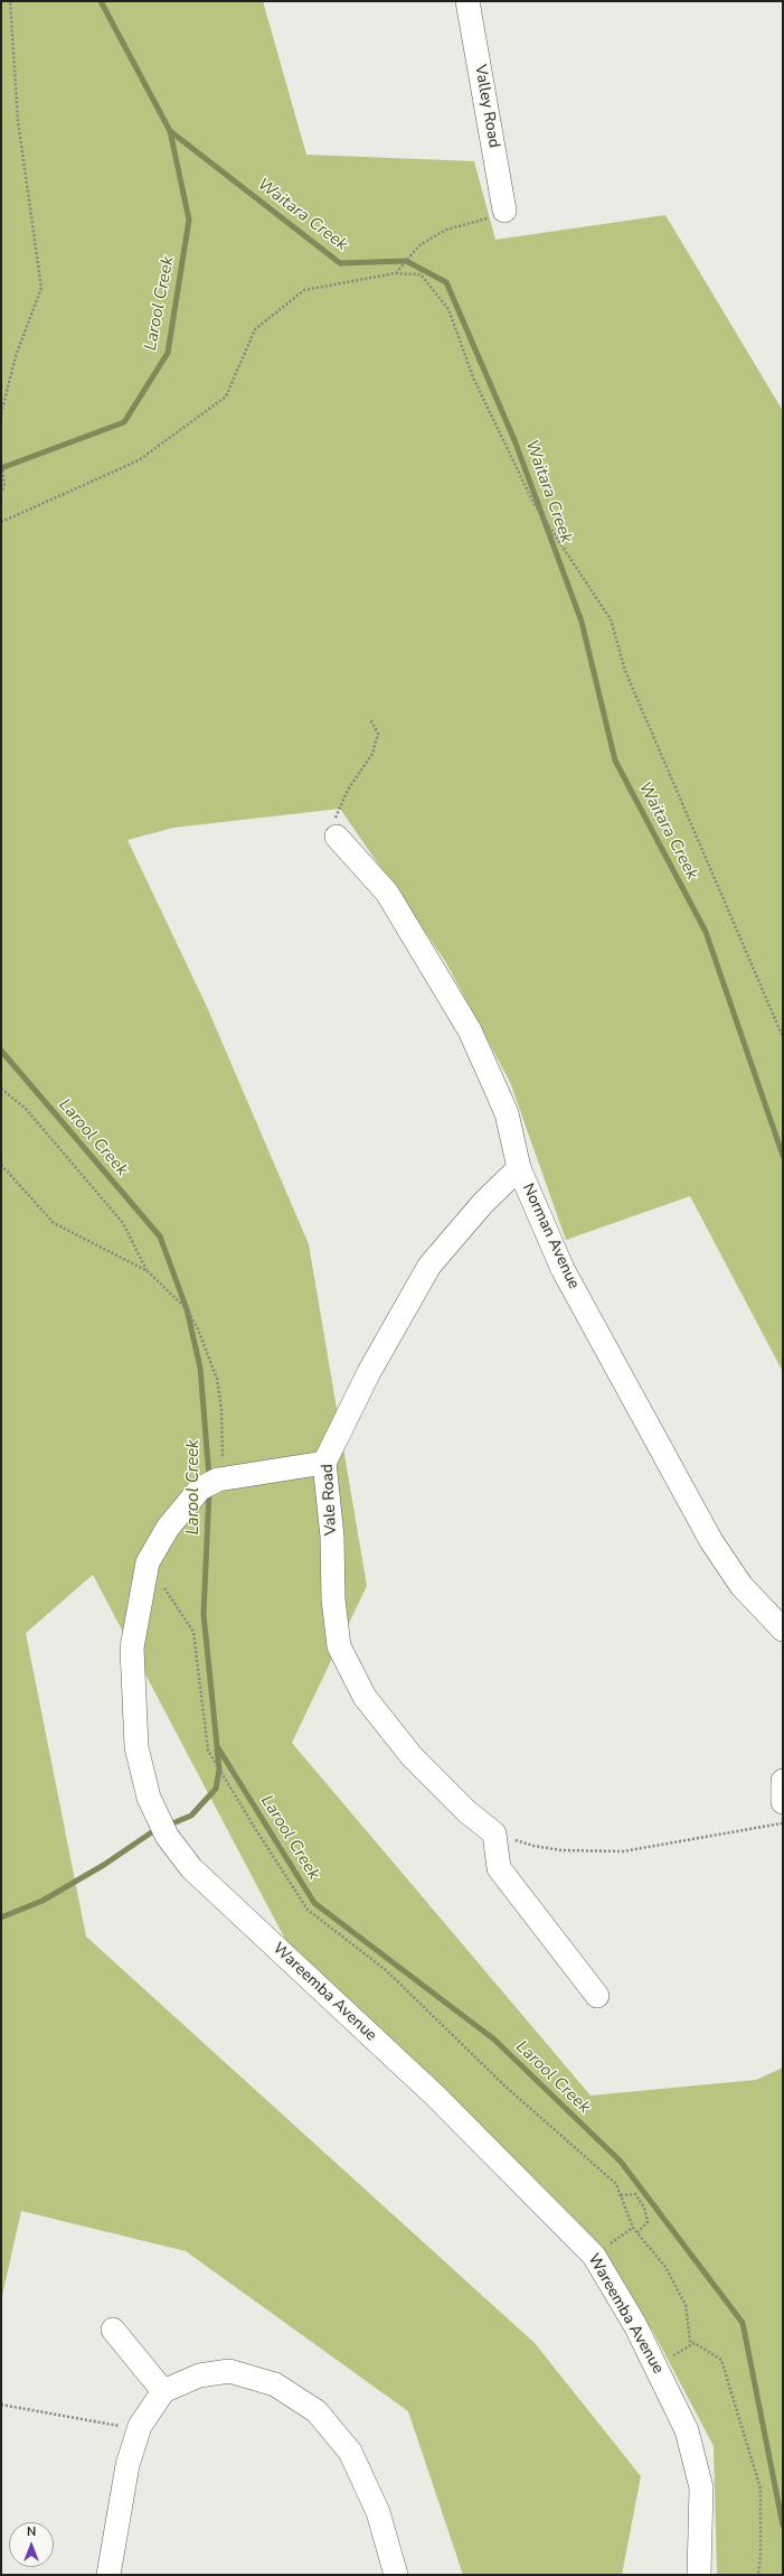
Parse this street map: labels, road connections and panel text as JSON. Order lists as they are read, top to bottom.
{
  "streets": {
    "street": [
      "Valley Road",
      "Norman Avenue",
      "Vale Road",
      "Wareemba Avenue"
    ]
  },
  "crossings": [
    ["Norman Avenue", "Vale Road"],
    ["Vale Road", "Wareemba Avenue"]
  ],
  "water": ["Waitara Creek", "Larool Creek"],
  "north": "top"
}
